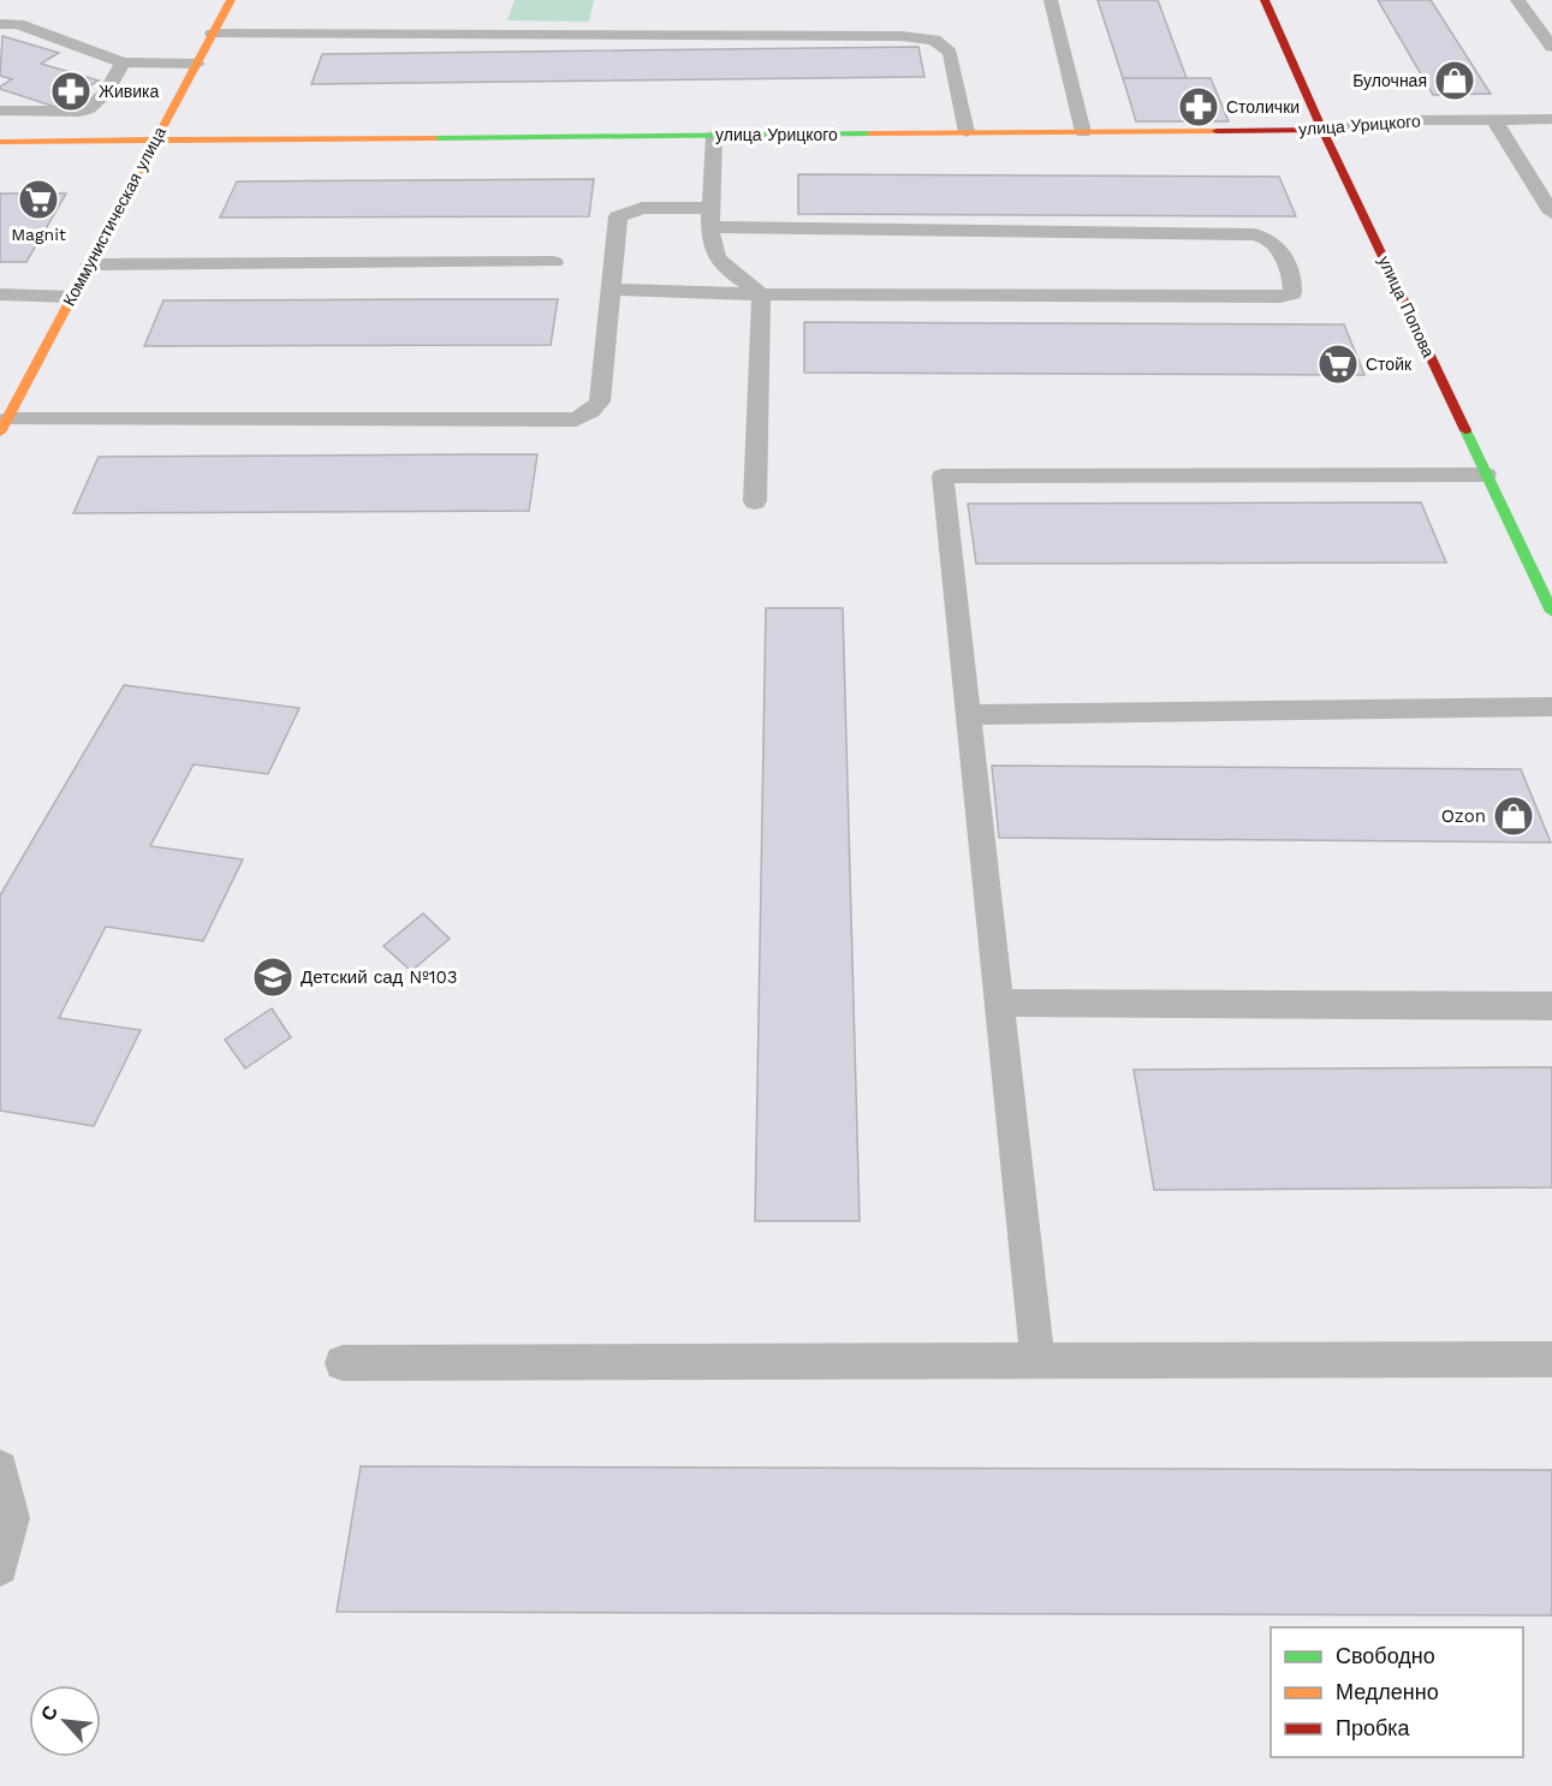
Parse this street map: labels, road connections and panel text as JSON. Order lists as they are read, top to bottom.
{
  "streets": {
    "street": ["улица Урицкого", "Коммунистическая улица", "улица Попова"]
  },
  "crossings": [
    ["улица Урицкого", "Коммунистическая улица"],
    ["улица Урицкого", "улица Попова"]
  ],
  "places": {
    "shop": ["Булочная", "Ozon"],
    "pharmacy": ["Живика", "Столички"],
    "supermarket": ["Magnit", "Стойк"],
    "school or university": ["Детский сад №103"]
  },
  "legend": ["Свободно", "Медленно", "Пробка"],
  "north": "top left"
}
